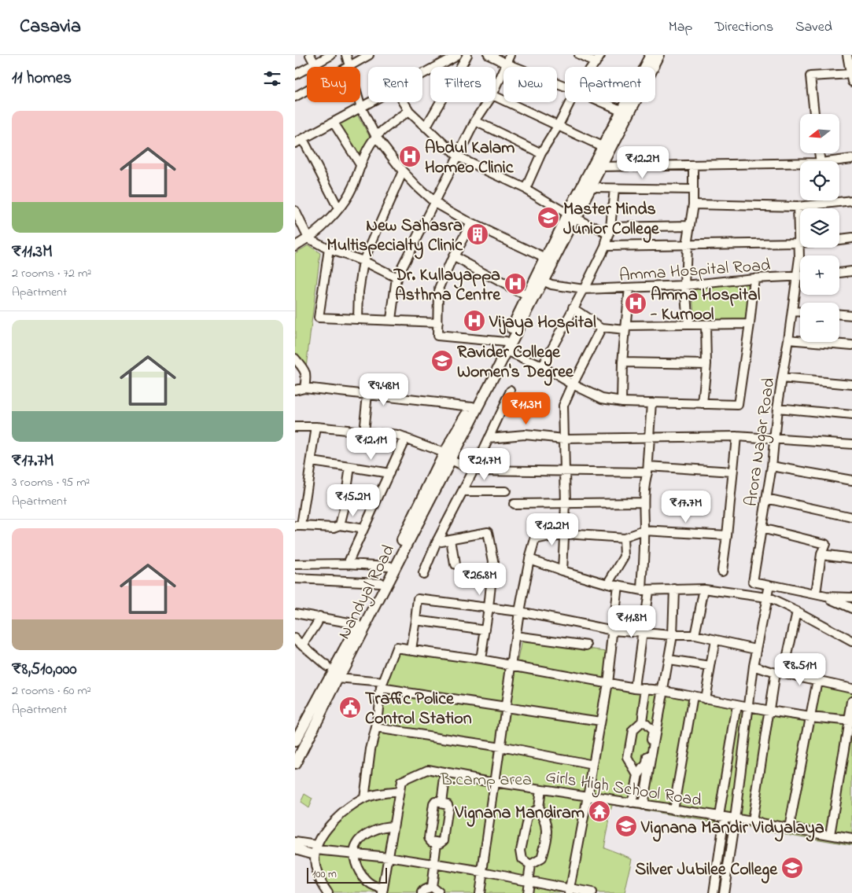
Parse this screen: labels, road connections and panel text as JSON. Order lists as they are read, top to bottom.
{
  "streets": {
    "main road": ["Nandyal Road"],
    "street": ["Amma Hospital Road", "Arora Nagar Road", "Girls High School Road"]
  },
  "crossings": [
    ["Amma Hospital Road", "Arora Nagar Road"]
  ],
  "parks": ["B.camp area"],
  "places": {
    "hospital": [
      "Abdul Kalam Homeo Clinic",
      "Dr. Kullayappa Asthma Centre",
      "Amma Hospital - Kurnool",
      "Vijaya Hospital"
    ],
    "school or university": [
      "Master Minds Junior College",
      "Ravider College Women's Degree",
      "Vignana Mandir Vidyalaya",
      "Silver Jubilee College"
    ],
    "building": ["New Sahasra Multispecialty Clinic"],
    "public building": ["Traffic Police Control Station"],
    "temple": ["Vignana Mandiram"]
  },
  "scale_bar": "100 m",
  "north": "left",
  "page": {
    "header": "Casavia",
    "nav": ["Map", "Directions", "Saved"],
    "heading": "11 homes",
    "chip": [
      "Buy",
      "Rent",
      "Filters",
      "New",
      "Apartment"
    ],
    "list": [
      {
        "name": "₹11.3M",
        "note": "2 rooms · 72 m² · Apartment"
      },
      {
        "name": "₹17.7M",
        "note": "3 rooms · 95 m² · Apartment"
      },
      {
        "name": "₹8,510,000",
        "note": "2 rooms · 60 m² · Apartment"
      }
    ],
    "map_buttons": ["+", "−"],
    "price": [
      "₹12.2M",
      "₹9.48M",
      "₹11.3M",
      "₹12.1M",
      "₹21.7M",
      "₹15.2M",
      "₹17.7M",
      "₹12.2M",
      "₹26.8M",
      "₹11.8M",
      "₹8.51M"
    ],
    "scale": "100 m"
  }
}
